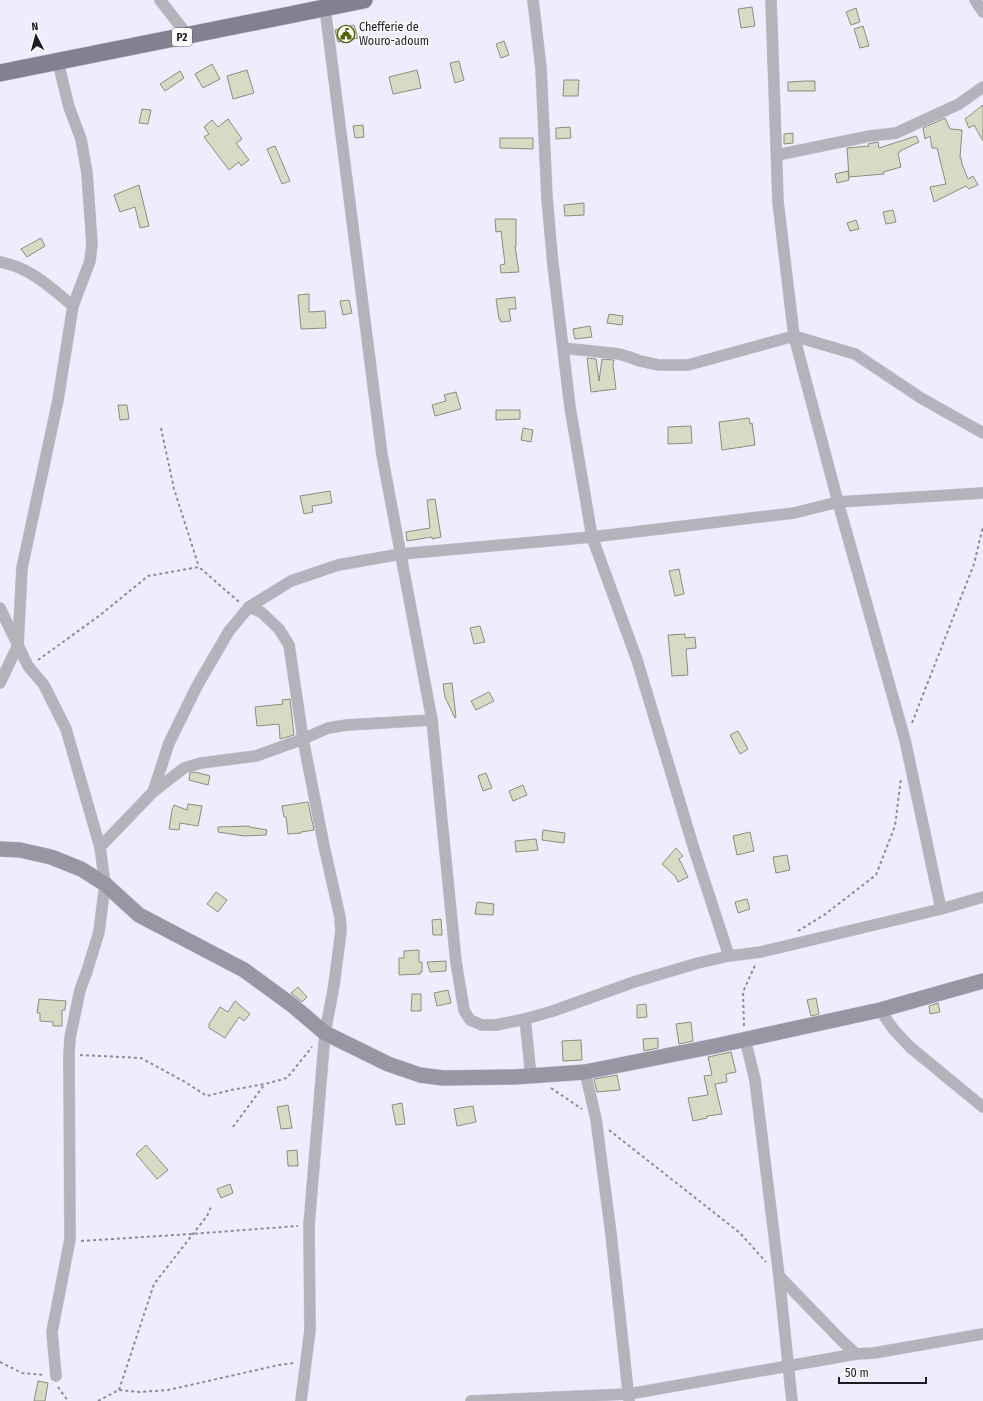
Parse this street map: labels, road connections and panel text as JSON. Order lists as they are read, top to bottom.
{
  "streets": {
    "main road": ["P2"]
  },
  "places": {
    "public building": ["Chefferie de Wouro-adoum"]
  },
  "scale_bar": "50 m",
  "north": "top"
}
